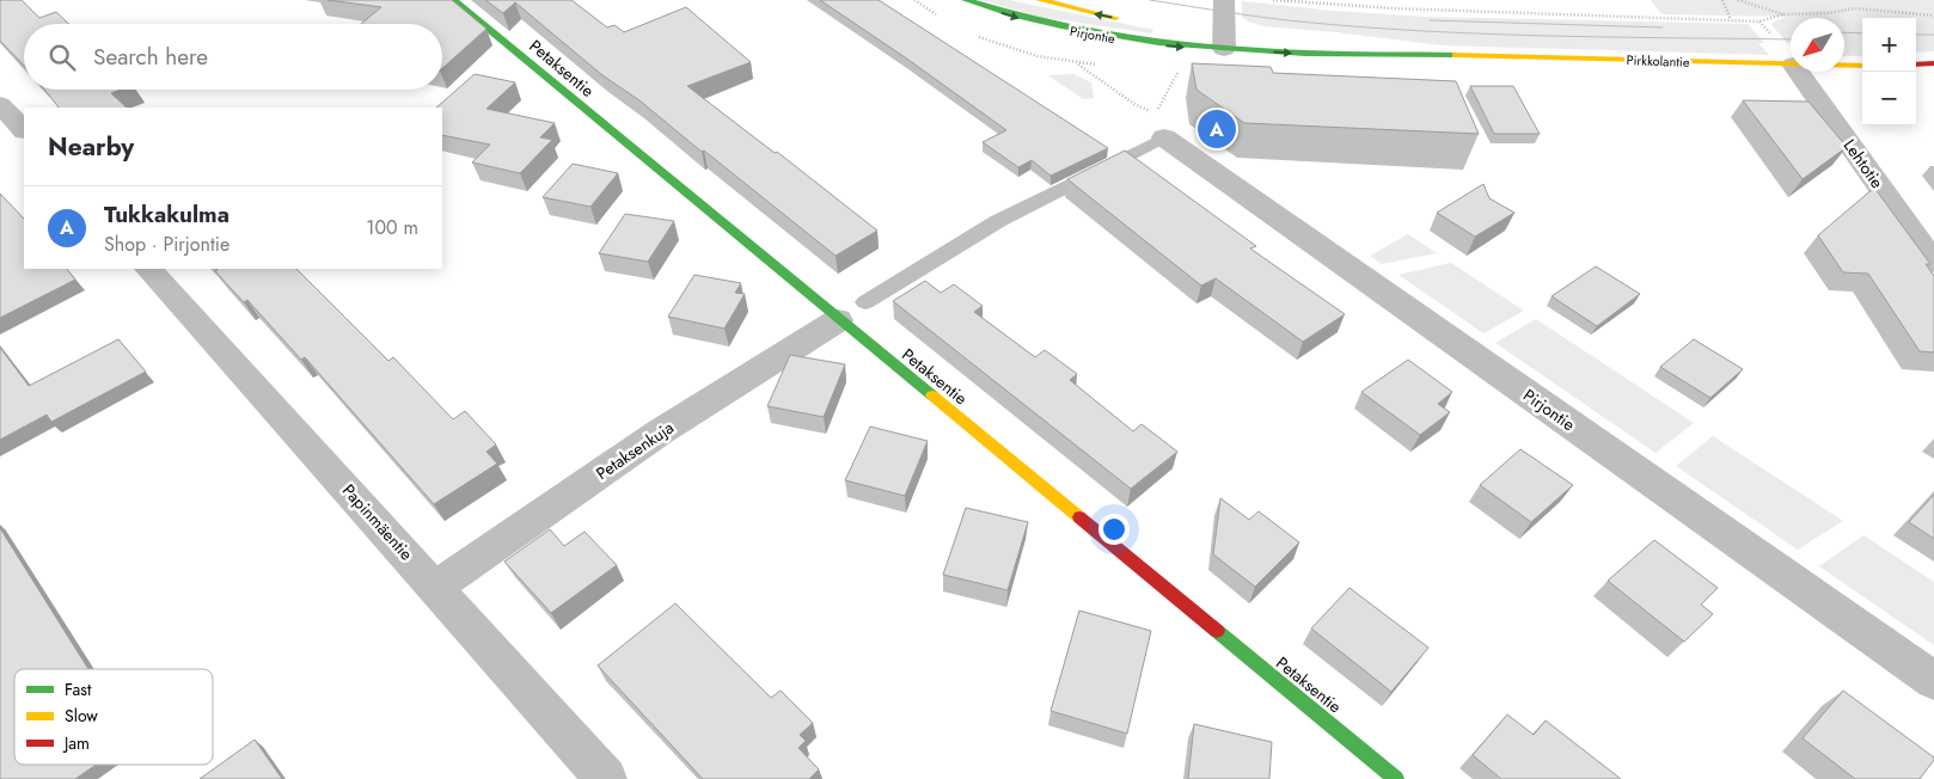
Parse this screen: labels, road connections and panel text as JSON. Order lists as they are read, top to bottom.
{
  "streets": {
    "main road": ["Pirjontie", "Pirkkolantie", "Petaksentie"],
    "street": ["Lehtotie", "Petaksenkuja", "Papinmäentie"]
  },
  "crossings": [
    ["Pirjontie", "Pirkkolantie"],
    ["Pirjontie", "Petaksenkuja"],
    ["Petaksentie", "Petaksenkuja"],
    ["Petaksenkuja", "Papinmäentie"]
  ],
  "legend": ["Fast", "Slow", "Jam"],
  "north": "bottom left",
  "page": {
    "map_buttons": ["+", "−"],
    "search": "Search here",
    "pins": "A",
    "heading": "Nearby",
    "list": [
      {
        "mark": "A",
        "name": "Tukkakulma",
        "note": "Shop · Pirjontie",
        "value": "100 m"
      }
    ]
  }
}
